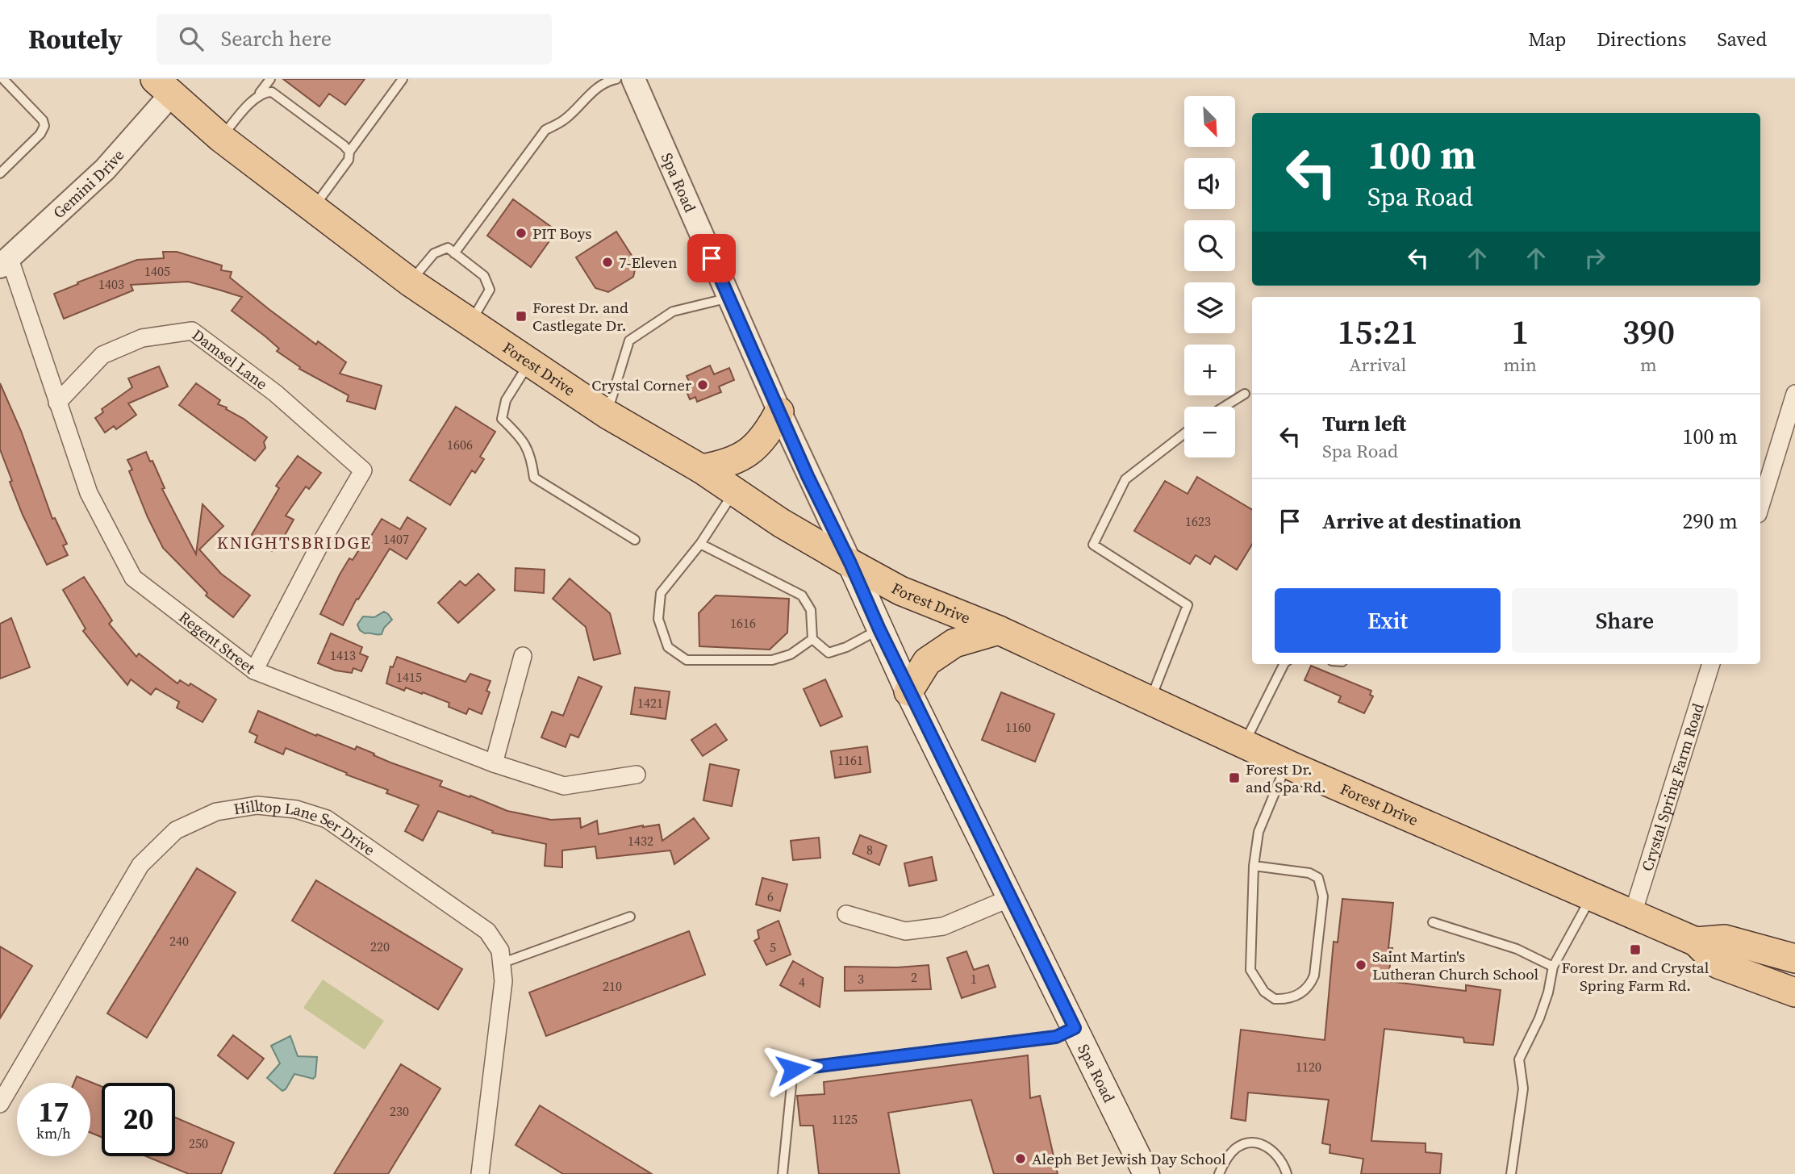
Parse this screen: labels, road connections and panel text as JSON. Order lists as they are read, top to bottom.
{
  "streets": {
    "main road": ["Spa Road", "Forest Drive"],
    "street": [
      "Gemini Drive",
      "Damsel Lane",
      "Regent Street",
      "Crystal Spring Farm Road",
      "Hilltop Lane Ser Drive"
    ]
  },
  "crossings": [
    ["Gemini Drive", "Forest Drive"],
    ["Gemini Drive", "Regent Street"],
    ["Spa Road", "Forest Drive"],
    ["Damsel Lane", "Regent Street"],
    ["Forest Drive", "Crystal Spring Farm Road"]
  ],
  "districts": ["KNIGHTSBRIDGE"],
  "places": {
    "other": [
      "PIT Boys",
      "7-Eleven",
      "Crystal Corner",
      "Saint Martin's Lutheran Church School",
      "Aleph Bet Jewish Day School"
    ],
    "transit": ["Forest Dr. and Castlegate Dr.", "Forest Dr. and Spa Rd.", "Forest Dr. and Crystal Spring Farm Rd."]
  },
  "house_numbers": [
    "1405",
    "1403",
    "1606",
    "1623",
    "1407",
    "1616",
    "1413",
    "1415",
    "1421",
    "1160",
    "1161",
    "1432",
    "8",
    "6",
    "240",
    "220",
    "5",
    "2",
    "3",
    "1",
    "4",
    "210",
    "1120",
    "230",
    "1125",
    "250"
  ],
  "north": "bottom right",
  "page": {
    "header": "Routely",
    "search": "Search here",
    "nav": ["Map", "Directions", "Saved"],
    "map_buttons": ["+", "−"],
    "turn": ["100 m", "Spa Road"],
    "eta": [
      "15:21",
      "Arrival",
      "1",
      "min",
      "390",
      "m"
    ],
    "list": [
      {
        "name": "Turn left",
        "note": "Spa Road",
        "value": "100 m"
      },
      {
        "name": "Arrive at destination",
        "value": "290 m"
      }
    ],
    "buttons": ["Exit", "Share"],
    "speed": "17 km/h",
    "limit": "20"
  }
}
